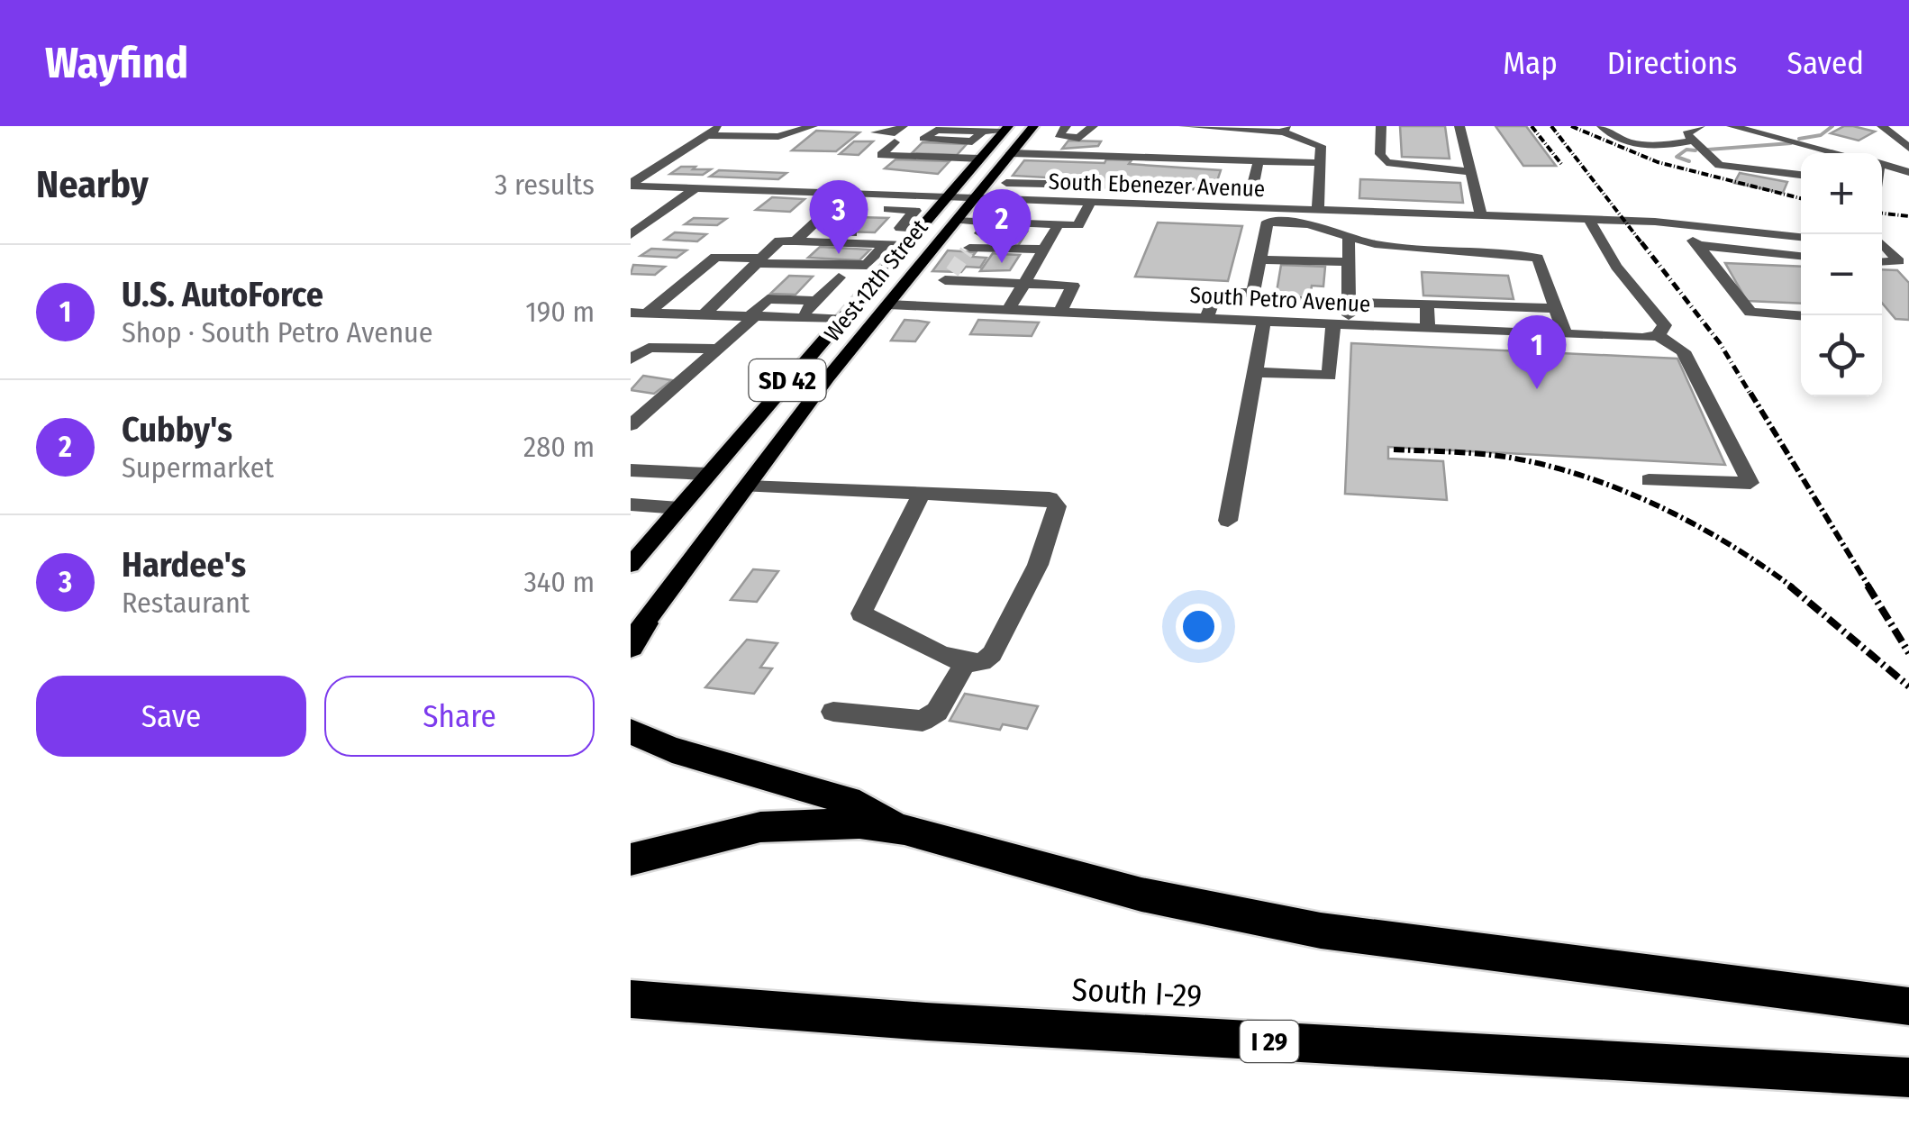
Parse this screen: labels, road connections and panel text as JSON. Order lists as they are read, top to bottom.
{
  "streets": {
    "highway": ["South I-29", "I 29"],
    "main road": ["West 12th Street", "SD 42"],
    "street": ["South Ebenezer Avenue", "South Petro Avenue"]
  },
  "crossings": [
    ["South Ebenezer Avenue", "West 12th Street"],
    ["West 12th Street", "South Petro Avenue"]
  ],
  "page": {
    "header": "Wayfind",
    "nav": ["Map", "Directions", "Saved"],
    "heading": ["Nearby", "3 results"],
    "map_buttons": ["+", "−"],
    "pins": ["3", "2", "1"],
    "list": [
      {
        "mark": "1",
        "name": "U.S. AutoForce",
        "note": "Shop · South Petro Avenue",
        "value": "190 m"
      },
      {
        "mark": "2",
        "name": "Cubby's",
        "note": "Supermarket",
        "value": "280 m"
      },
      {
        "mark": "3",
        "name": "Hardee's",
        "note": "Restaurant",
        "value": "340 m"
      }
    ],
    "buttons": ["Save", "Share"]
  }
}
